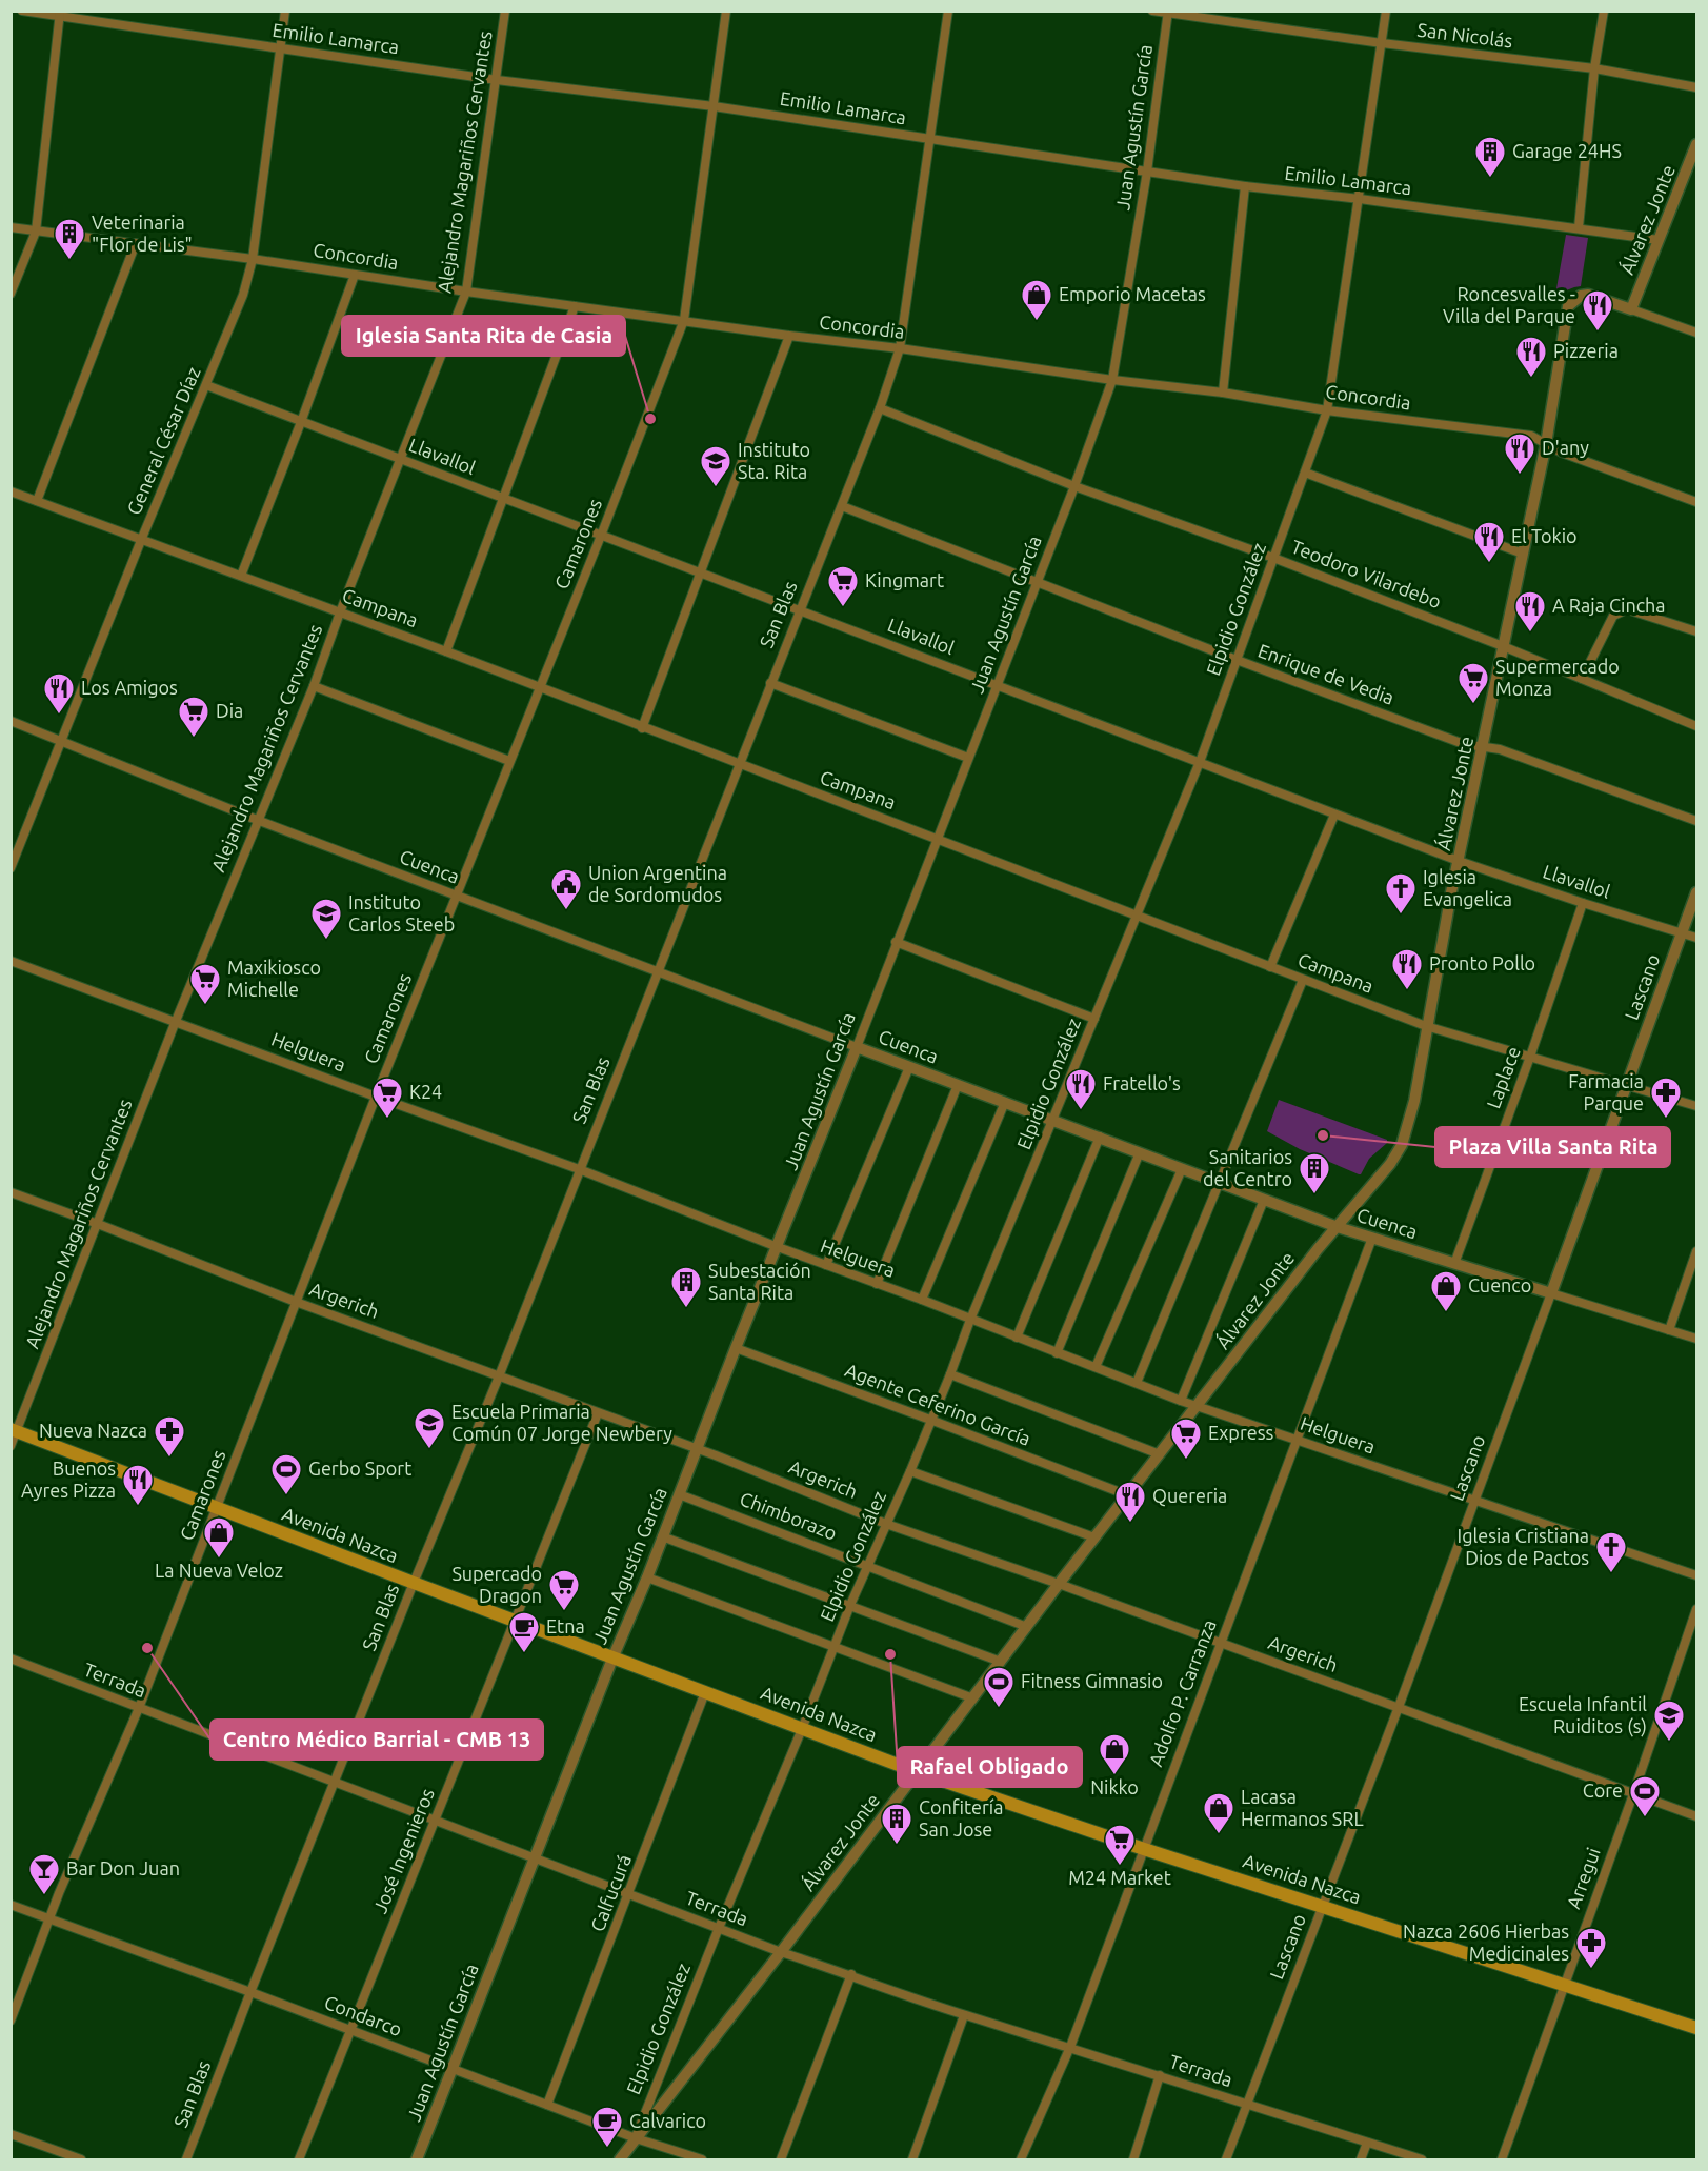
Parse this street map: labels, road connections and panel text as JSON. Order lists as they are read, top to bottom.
{
  "streets": {
    "main road": ["Avenida Nazca"],
    "street": [
      "San Nicolás",
      "Emilio Lamarca",
      "Juan Agustín García",
      "Alejandro Magariños Cervantes",
      "Álvarez Jonte",
      "Concordia",
      "General César Díaz",
      "Llavallol",
      "Camarones",
      "Teodoro Vilardebo",
      "Campana",
      "Elpidio González",
      "San Blas",
      "Enrique de Vedia",
      "Cuenca",
      "Lascano",
      "Helguera",
      "Laplace",
      "Argerich",
      "Agente Ceferino García",
      "Chimborazo",
      "Terrada",
      "Adolfo P. Carranza",
      "José Ingenieros",
      "Arregui",
      "Calfucurá",
      "Condarco"
    ]
  },
  "crossings": [
    ["San Nicolás", "Juan Agustín García"],
    ["San Nicolás", "Elpidio González"],
    ["Emilio Lamarca", "Juan Agustín García"],
    ["Emilio Lamarca", "Alejandro Magariños Cervantes"],
    ["Emilio Lamarca", "Álvarez Jonte"],
    ["Emilio Lamarca", "General César Díaz"],
    ["Emilio Lamarca", "Camarones"],
    ["Emilio Lamarca", "Elpidio González"],
    ["Emilio Lamarca", "San Blas"],
    ["Juan Agustín García", "Concordia"],
    ["Juan Agustín García", "Llavallol"],
    ["Juan Agustín García", "Teodoro Vilardebo"],
    ["Juan Agustín García", "Campana"],
    ["Juan Agustín García", "Enrique de Vedia"],
    ["Juan Agustín García", "Cuenca"],
    ["Juan Agustín García", "Helguera"],
    ["Juan Agustín García", "Argerich"],
    ["Juan Agustín García", "Agente Ceferino García"],
    ["Juan Agustín García", "Chimborazo"],
    ["Juan Agustín García", "Avenida Nazca"],
    ["Juan Agustín García", "Terrada"],
    ["Juan Agustín García", "Condarco"],
    ["Alejandro Magariños Cervantes", "Concordia"],
    ["Alejandro Magariños Cervantes", "Llavallol"],
    ["Alejandro Magariños Cervantes", "Campana"],
    ["Alejandro Magariños Cervantes", "Cuenca"],
    ["Alejandro Magariños Cervantes", "Helguera"],
    ["Alejandro Magariños Cervantes", "Argerich"],
    ["Alejandro Magariños Cervantes", "Avenida Nazca"],
    ["Álvarez Jonte", "Concordia"],
    ["Álvarez Jonte", "Llavallol"],
    ["Álvarez Jonte", "Teodoro Vilardebo"],
    ["Álvarez Jonte", "Campana"],
    ["Álvarez Jonte", "Elpidio González"],
    ["Álvarez Jonte", "Enrique de Vedia"],
    ["Álvarez Jonte", "Cuenca"],
    ["Álvarez Jonte", "Helguera"],
    ["Álvarez Jonte", "Argerich"],
    ["Álvarez Jonte", "Agente Ceferino García"],
    ["Álvarez Jonte", "Chimborazo"],
    ["Álvarez Jonte", "Avenida Nazca"],
    ["Álvarez Jonte", "Terrada"],
    ["Álvarez Jonte", "Condarco"],
    ["Concordia", "General César Díaz"],
    ["Concordia", "Camarones"],
    ["Concordia", "Elpidio González"],
    ["Concordia", "San Blas"],
    ["General César Díaz", "Llavallol"],
    ["General César Díaz", "Campana"],
    ["General César Díaz", "Cuenca"],
    ["Llavallol", "Camarones"],
    ["Llavallol", "Elpidio González"],
    ["Llavallol", "San Blas"],
    ["Llavallol", "Lascano"],
    ["Llavallol", "Laplace"],
    ["Camarones", "Campana"],
    ["Camarones", "Cuenca"],
    ["Camarones", "Helguera"],
    ["Camarones", "Argerich"],
    ["Camarones", "Avenida Nazca"],
    ["Camarones", "Terrada"],
    ["Camarones", "Condarco"],
    ["Teodoro Vilardebo", "Elpidio González"],
    ["Teodoro Vilardebo", "San Blas"],
    ["Campana", "Elpidio González"],
    ["Campana", "San Blas"],
    ["Campana", "Lascano"],
    ["Campana", "Laplace"],
    ["Elpidio González", "Enrique de Vedia"],
    ["Elpidio González", "Cuenca"],
    ["Elpidio González", "Helguera"],
    ["Elpidio González", "Argerich"],
    ["Elpidio González", "Agente Ceferino García"],
    ["Elpidio González", "Chimborazo"],
    ["Elpidio González", "Avenida Nazca"],
    ["Elpidio González", "Terrada"],
    ["Elpidio González", "Condarco"],
    ["San Blas", "Enrique de Vedia"],
    ["San Blas", "Cuenca"],
    ["San Blas", "Helguera"],
    ["San Blas", "Argerich"],
    ["San Blas", "Avenida Nazca"],
    ["San Blas", "Terrada"],
    ["San Blas", "Condarco"],
    ["Cuenca", "Lascano"],
    ["Cuenca", "Laplace"],
    ["Cuenca", "Adolfo P. Carranza"],
    ["Lascano", "Helguera"],
    ["Lascano", "Argerich"],
    ["Lascano", "Avenida Nazca"],
    ["Lascano", "Terrada"],
    ["Helguera", "Adolfo P. Carranza"],
    ["Argerich", "Adolfo P. Carranza"],
    ["Argerich", "José Ingenieros"],
    ["Argerich", "Arregui"],
    ["Avenida Nazca", "Adolfo P. Carranza"],
    ["Avenida Nazca", "José Ingenieros"],
    ["Avenida Nazca", "Arregui"],
    ["Avenida Nazca", "Calfucurá"],
    ["Terrada", "Adolfo P. Carranza"],
    ["Terrada", "José Ingenieros"],
    ["Terrada", "Calfucurá"],
    ["José Ingenieros", "Condarco"],
    ["Calfucurá", "Condarco"]
  ],
  "places": {
    "building": [
      "Garage 24HS",
      "Veterinaria \"Flor de Lis\"",
      "Sanitarios del Centro",
      "Subestación Santa Rita",
      "Confitería San Jose"
    ],
    "shop": [
      "Emporio Macetas",
      "Cuenco",
      "La Nueva Veloz",
      "Nikko",
      "Lacasa Hermanos SRL"
    ],
    "restaurant": [
      "Roncesvalles - Villa del Parque",
      "Pizzeria",
      "D'any",
      "El Tokio",
      "A Raja Cincha",
      "Los Amigos",
      "Pronto Pollo",
      "Fratello's",
      "Buenos Ayres Pizza",
      "Quereria"
    ],
    "other": [
      "Iglesia Santa Rita de Casia",
      "Plaza Villa Santa Rita",
      "Centro Médico Barrial - CMB 13",
      "Rafael Obligado"
    ],
    "school or university": [
      "Instituto Sta. Rita",
      "Instituto Carlos Steeb",
      "Escuela Primaria Común 07 Jorge Newbery",
      "Escuela Infantil Ruiditos (s)"
    ],
    "supermarket": [
      "Kingmart",
      "Supermercado Monza",
      "Dia",
      "Maxikiosco Michelle",
      "K24",
      "Express",
      "Supercado Dragon",
      "M24 Market"
    ],
    "public building": ["Union Argentina de Sordomudos"],
    "church": ["Iglesia Evangelica", "Iglesia Cristiana Dios de Pactos"],
    "pharmacy": ["Farmacia Parque", "Nueva Nazca", "Nazca 2606 Hierbas Medicinales"],
    "sports": ["Gerbo Sport", "Fitness Gimnasio", "Core"],
    "cafe": ["Etna", "Calvarico"],
    "bar": ["Bar Don Juan"]
  }
}
